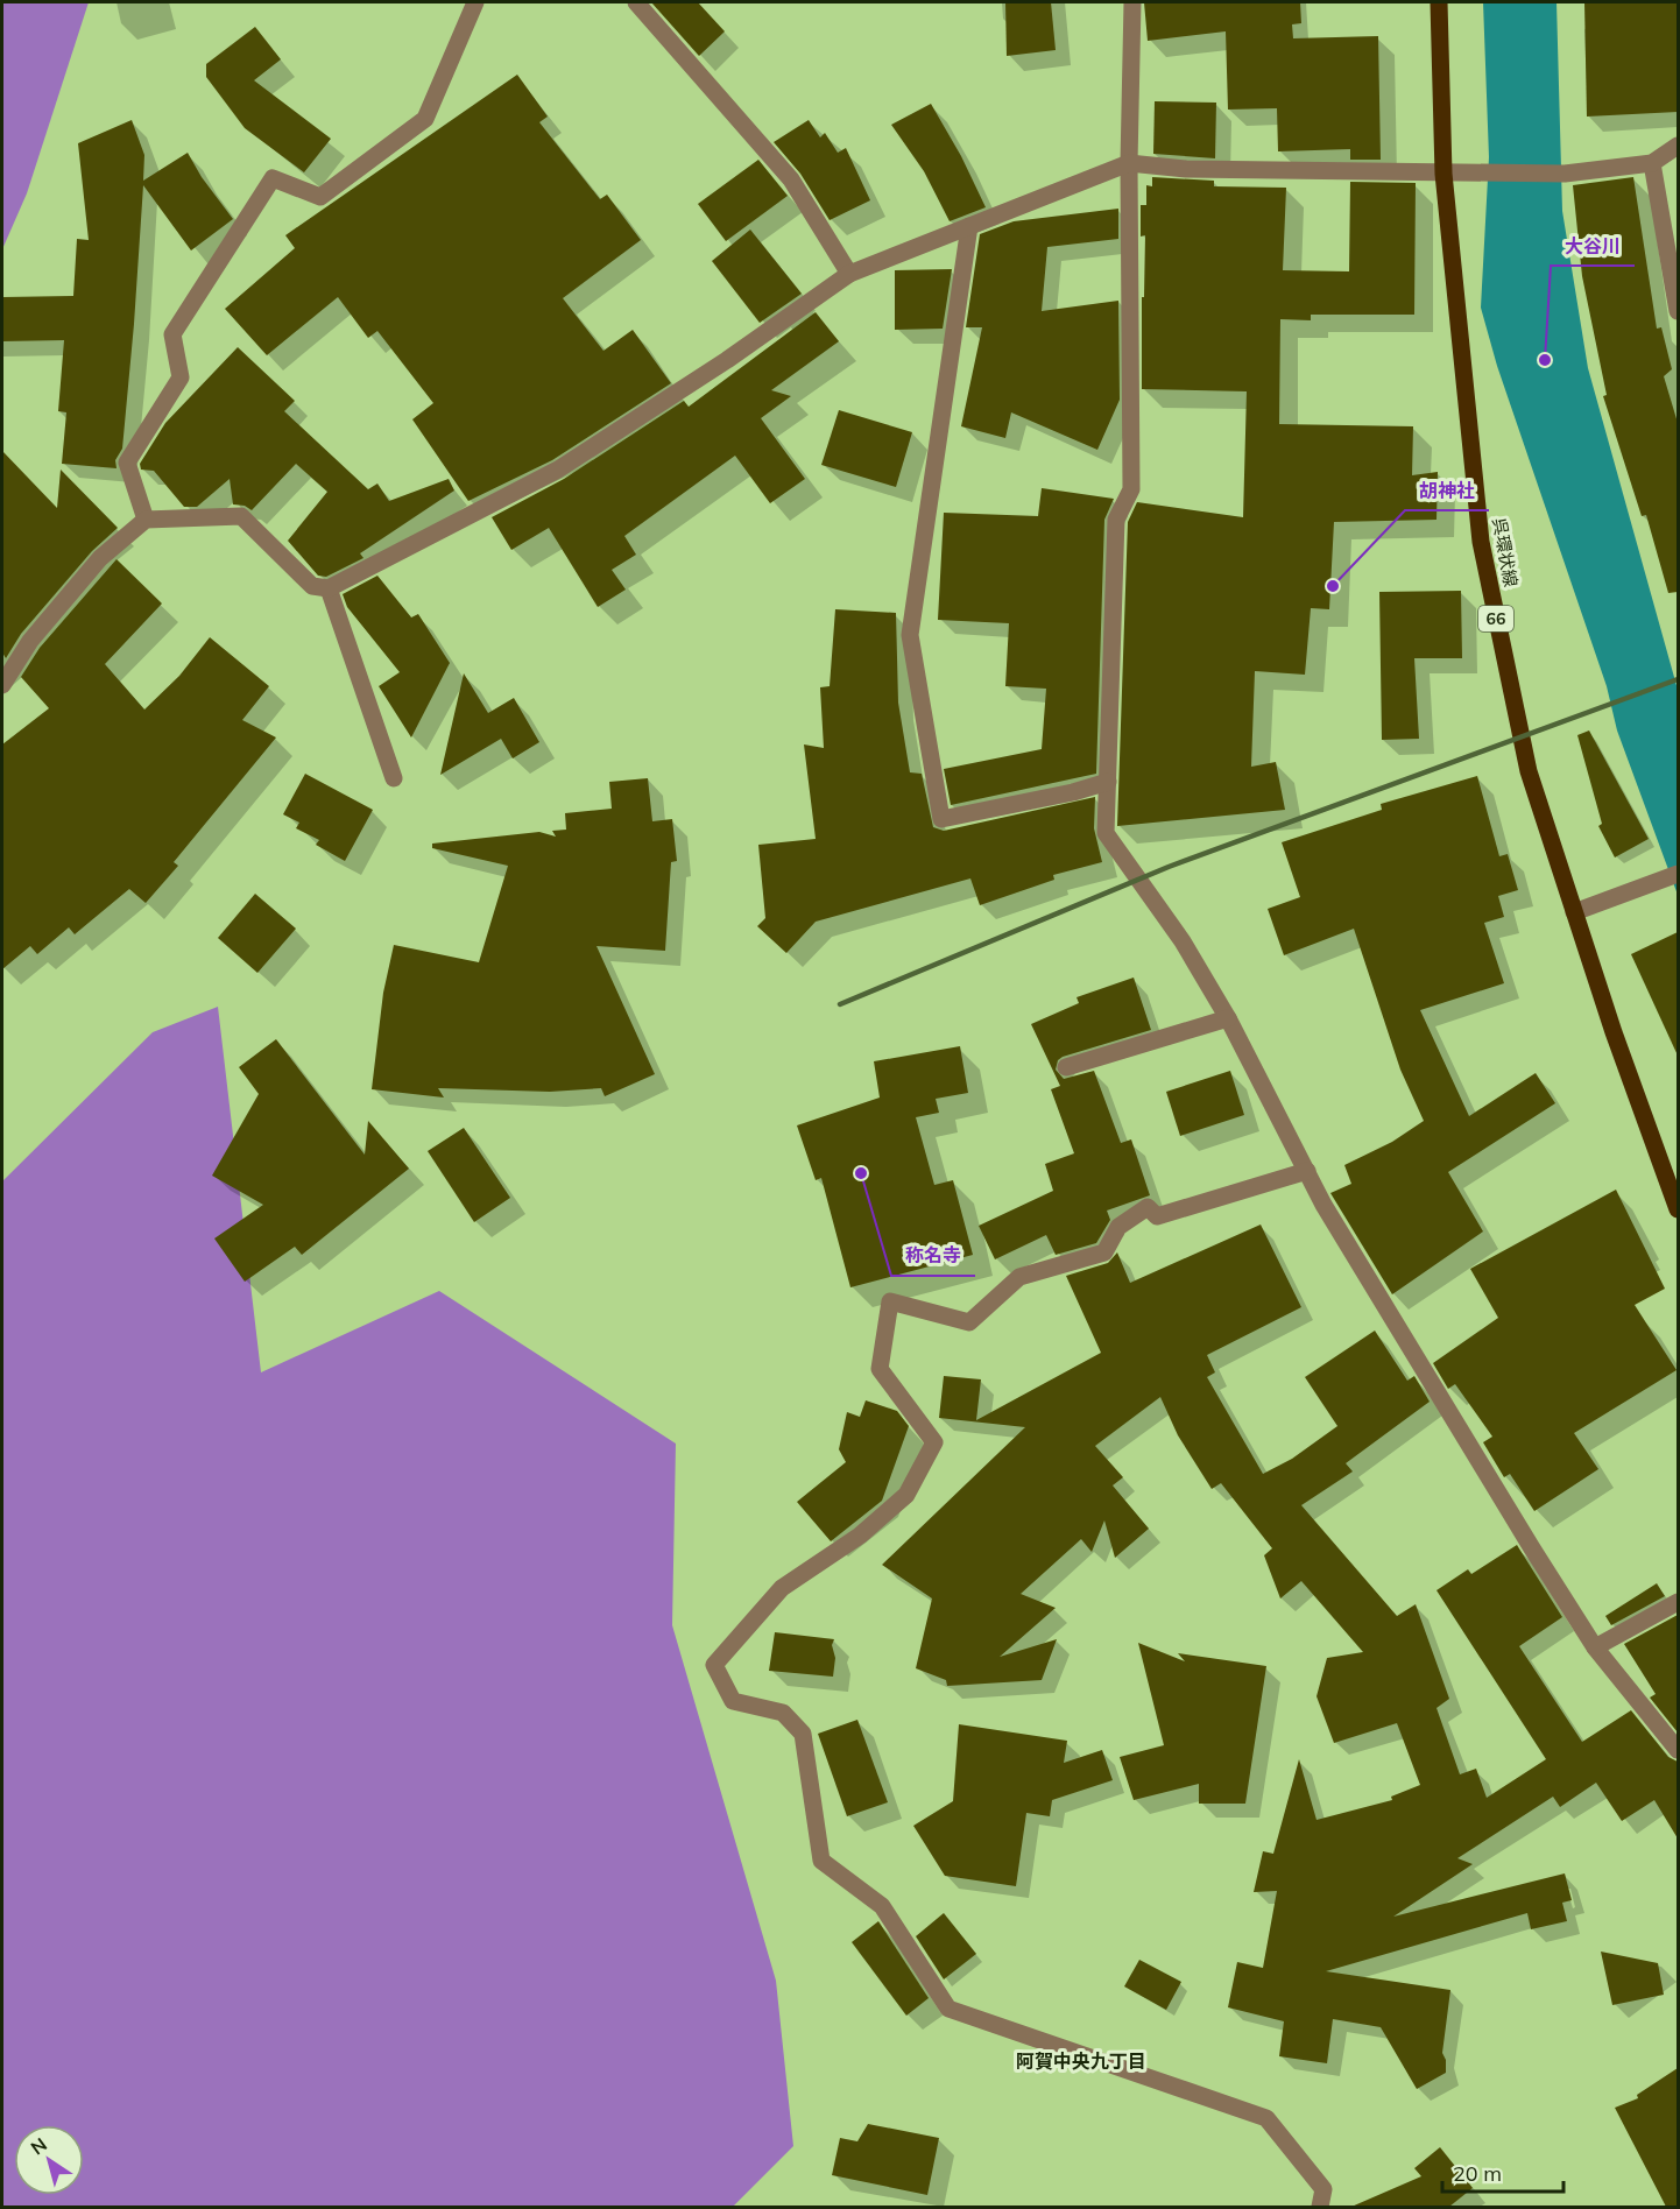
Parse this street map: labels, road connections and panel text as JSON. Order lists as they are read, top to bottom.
{
  "streets": {
    "main road": ["呉環状線", "66"]
  },
  "districts": ["阿賀中央九丁目"],
  "places": ["大谷川", "胡神社", "称名寺"],
  "scale_bar": "20 m",
  "north": "top left"
}
